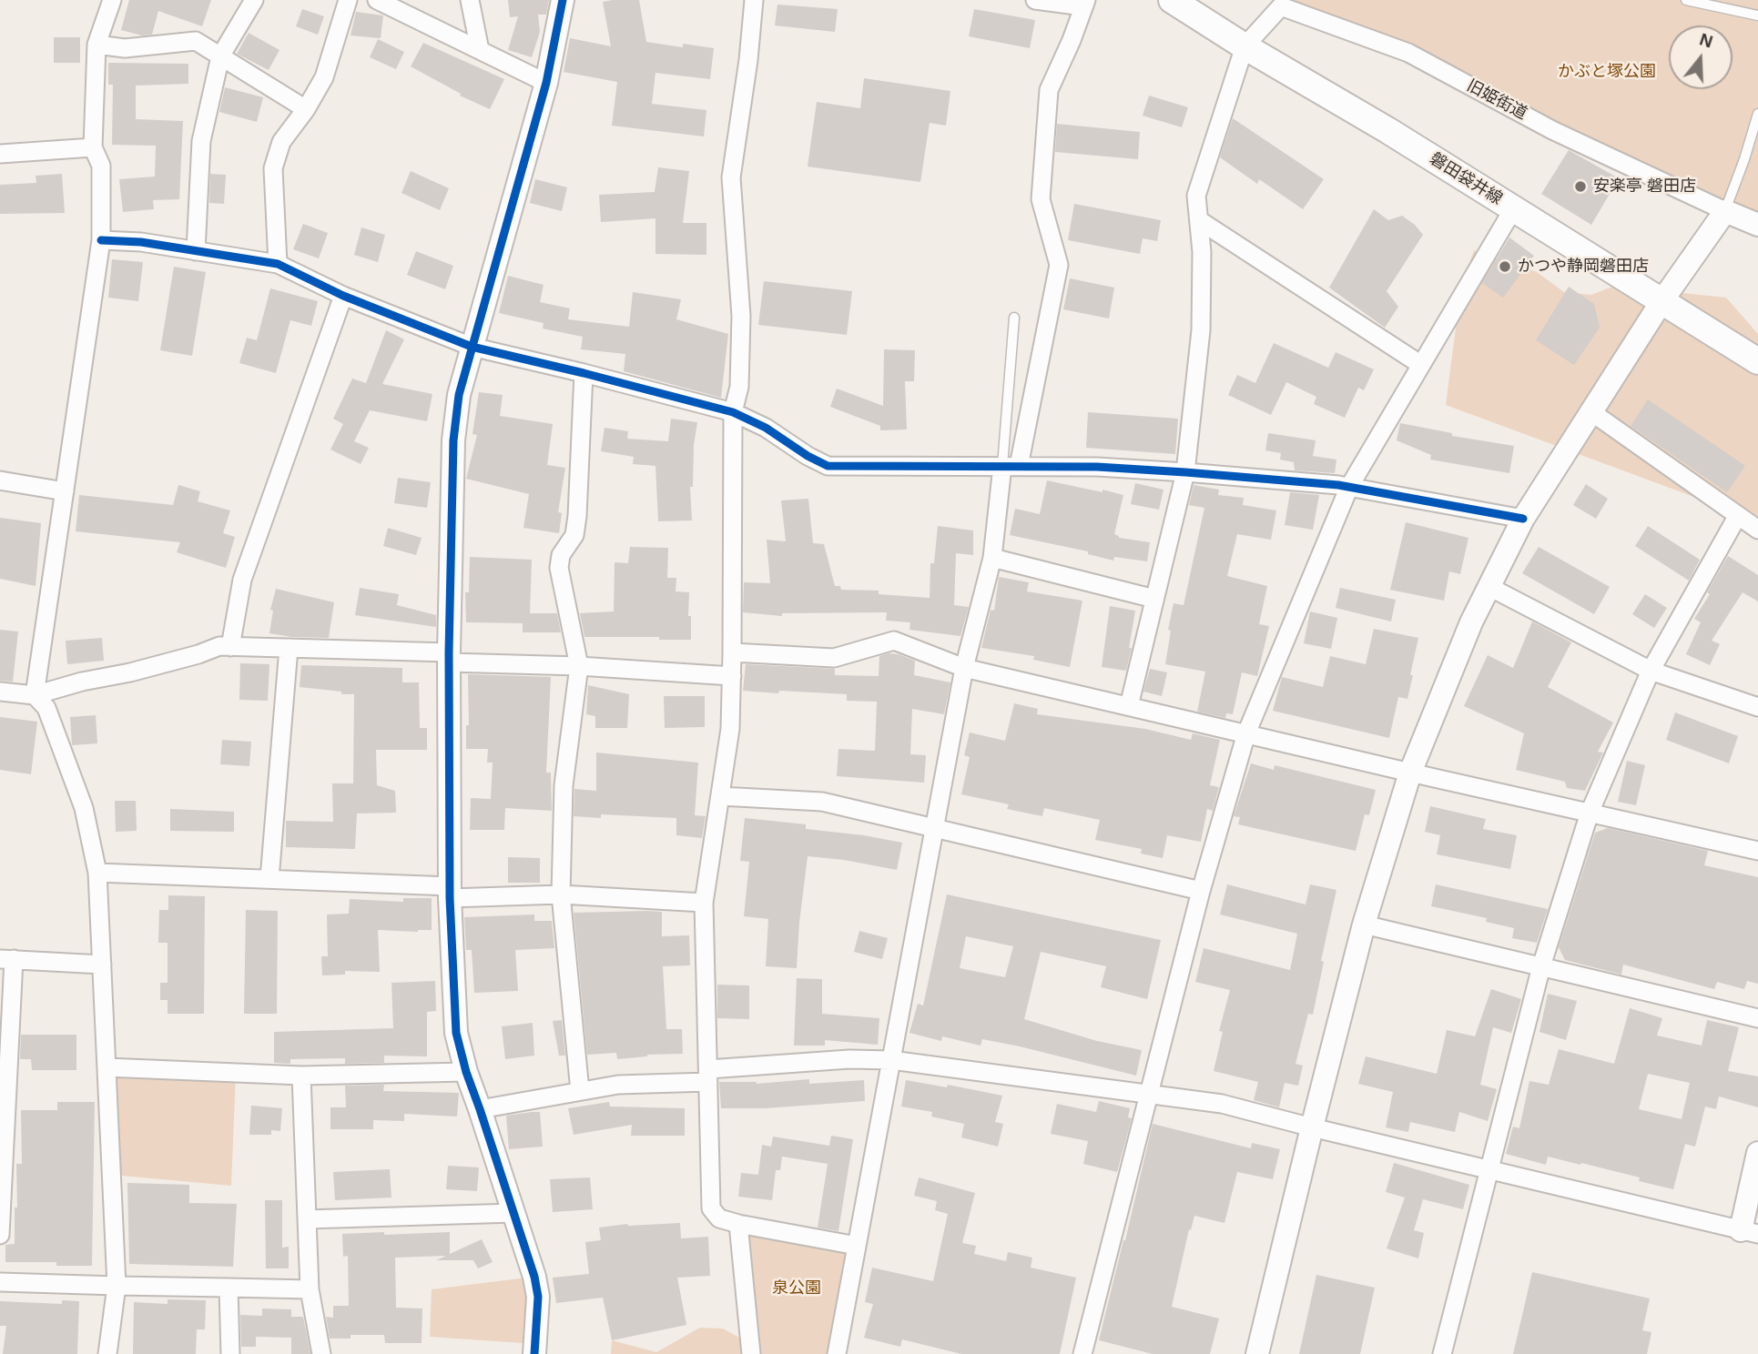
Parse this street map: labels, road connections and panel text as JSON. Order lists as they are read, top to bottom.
{
  "streets": {
    "main road": ["磐田袋井線"],
    "street": ["旧姫街道"]
  },
  "crossings": [
    ["旧姫街道", "磐田袋井線"]
  ],
  "parks": ["かぶと塚公園", "泉公園"],
  "places": ["安楽亭 磐田店", "かつや静岡磐田店"],
  "north": "top"
}
